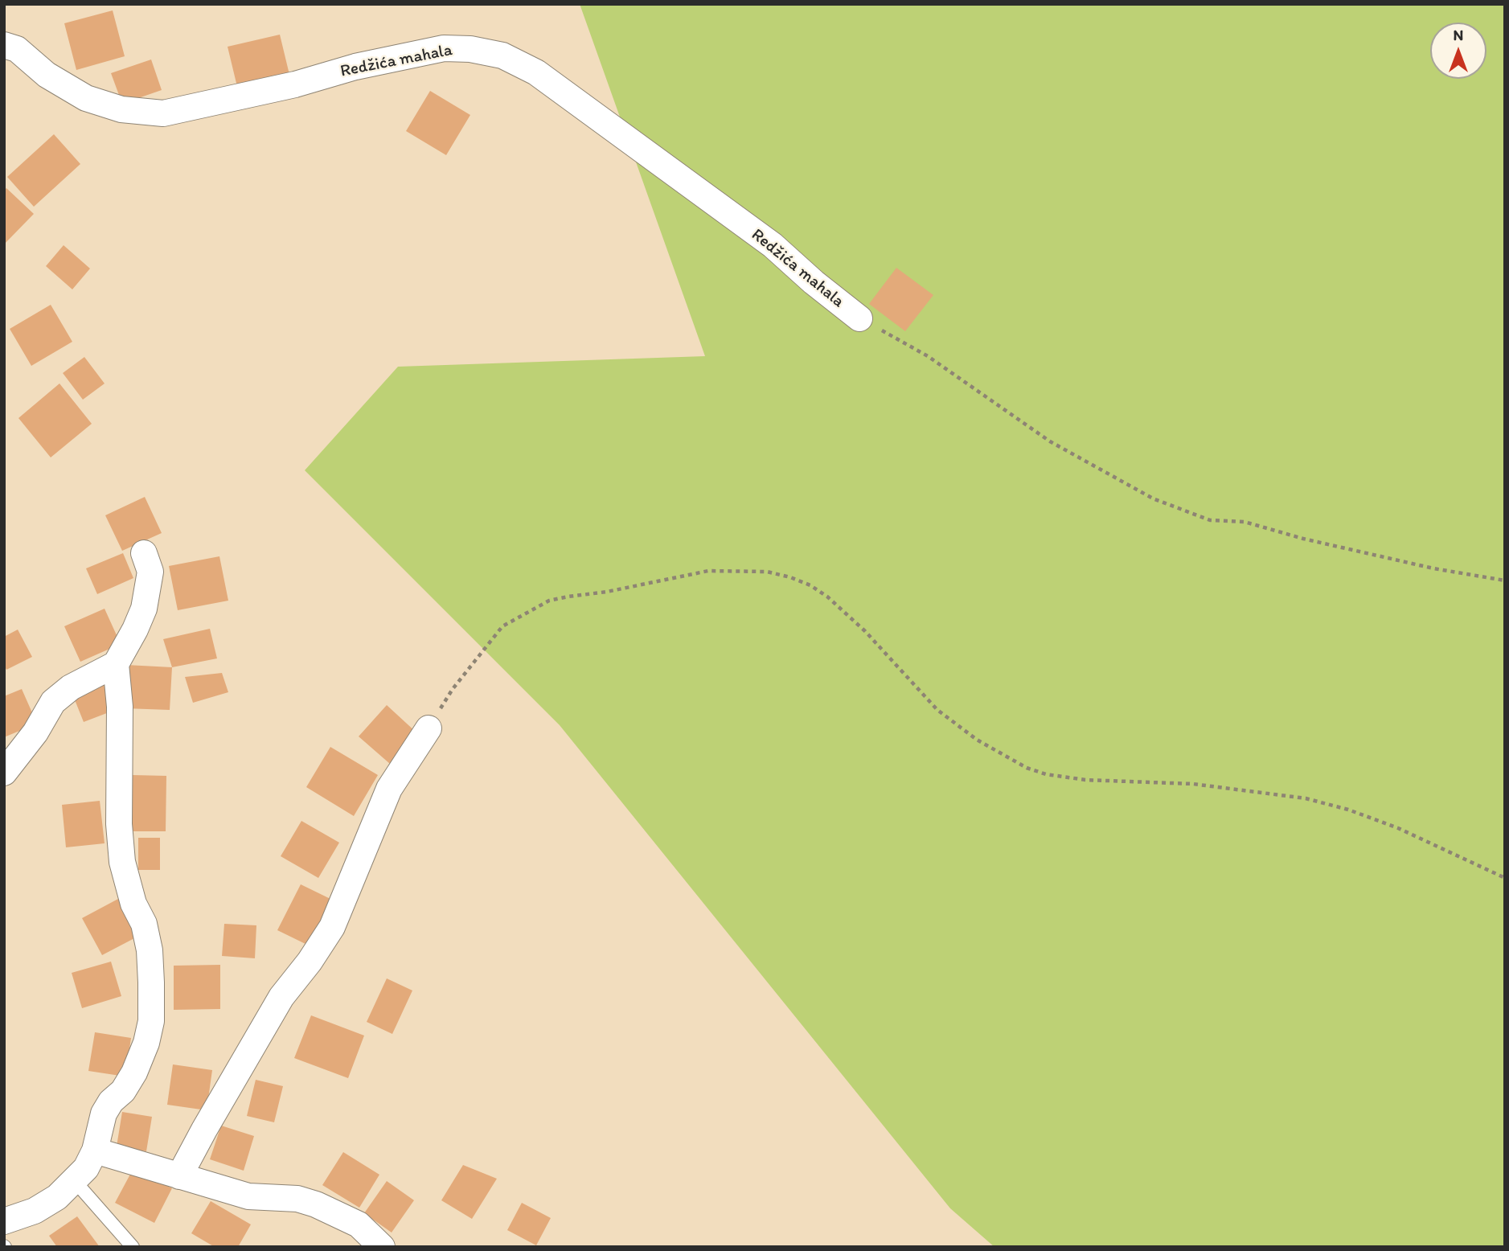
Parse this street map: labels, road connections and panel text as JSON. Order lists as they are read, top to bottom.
{
  "streets": {
    "street": ["Redžića mahala"]
  },
  "north": "top"
}
